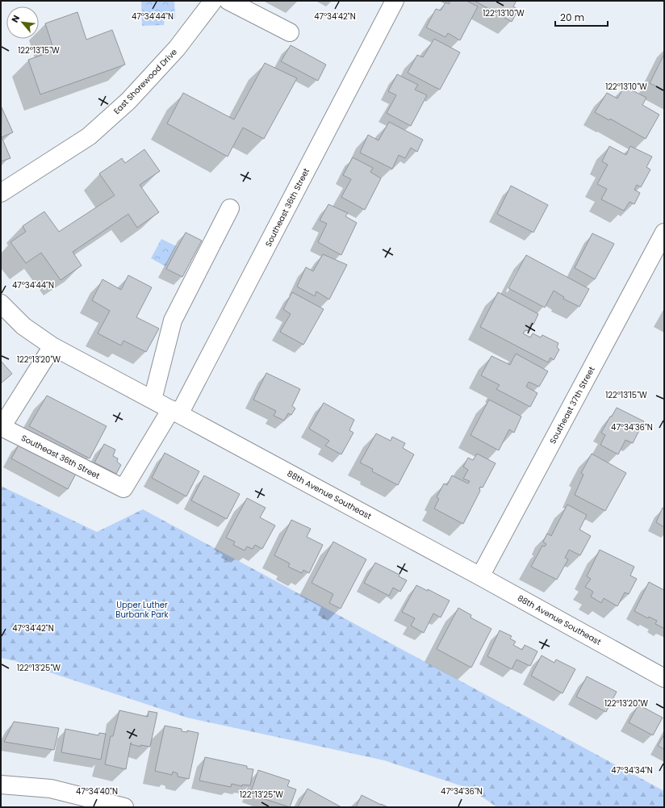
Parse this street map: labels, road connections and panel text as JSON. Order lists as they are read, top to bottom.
{
  "streets": {
    "street": [
      "East Shorewood Drive",
      "Southeast 36th Street",
      "Southeast 37th Street",
      "88th Avenue Southeast"
    ]
  },
  "crossings": [
    ["Southeast 36th Street", "88th Avenue Southeast"],
    ["Southeast 37th Street", "88th Avenue Southeast"]
  ],
  "parks": ["Upper Luther Burbank Park"],
  "scale_bar": "20 m",
  "north": "top left",
  "coordinates": [
    "122°13'10\"W",
    "47°34'44\"N",
    "47°34'42\"N",
    "122°13'15\"W",
    "122°13'20\"W",
    "47°34'36\"N",
    "122°13'25\"W",
    "47°34'34\"N",
    "47°34'40\"N"
  ]
}
